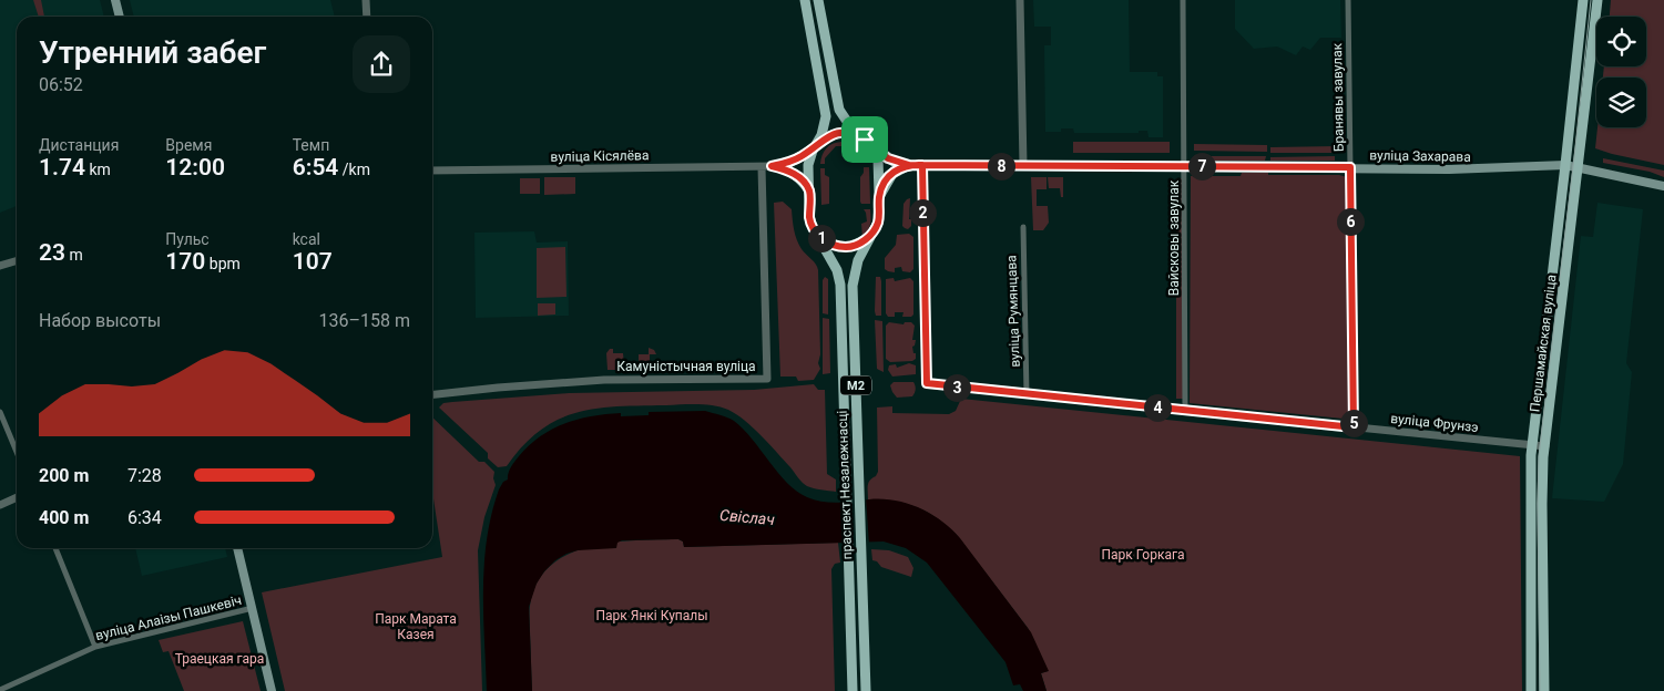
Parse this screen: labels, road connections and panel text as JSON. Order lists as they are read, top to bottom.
{
  "streets": {
    "main road": [
      "вуліца Захарава",
      "Першамайская вуліца",
      "М2",
      "праспект Незалежнасці"
    ],
    "street": [
      "Бранявы завулак",
      "вуліца Кісялёва",
      "Вайсковы завулак",
      "вуліца Румянцава",
      "Камуністычная вуліца",
      "вуліца Фрунзэ",
      "вуліца Алаізы Пашкевіч"
    ]
  },
  "crossings": [
    ["Бранявы завулак", "вуліца Захарава"],
    ["Бранявы завулак", "вуліца Фрунзэ"],
    ["вуліца Кісялёва", "Камуністычная вуліца"],
    ["вуліца Захарава", "Вайсковы завулак"],
    ["вуліца Захарава", "Першамайская вуліца"],
    ["вуліца Захарава", "вуліца Фрунзэ"],
    ["Вайсковы завулак", "вуліца Фрунзэ"],
    ["вуліца Румянцава", "вуліца Фрунзэ"],
    ["Першамайская вуліца", "вуліца Фрунзэ"]
  ],
  "water": ["Свіслач"],
  "parks": [
    "Парк Горкага",
    "Парк Янкі Купалы",
    "Парк Марата Казея",
    "Траецкая гара"
  ],
  "page": {
    "heading": ["Утренний забег", "06:52"],
    "stats": [
      ["Дистанция", "1.74 km"],
      ["Время", "12:00"],
      ["Темп", "6:54 /km"],
      ["23 m"],
      ["Пульс", "170 bpm"],
      ["kcal", "107"]
    ],
    "pins": [
      "7",
      "8",
      "2",
      "6",
      "1",
      "3",
      "4",
      "5"
    ],
    "chart": ["Набор высоты", "136–158 m"],
    "list": [
      {
        "name": "200 m",
        "note": "7:28"
      },
      {
        "name": "400 m",
        "note": "6:34"
      }
    ]
  }
}
